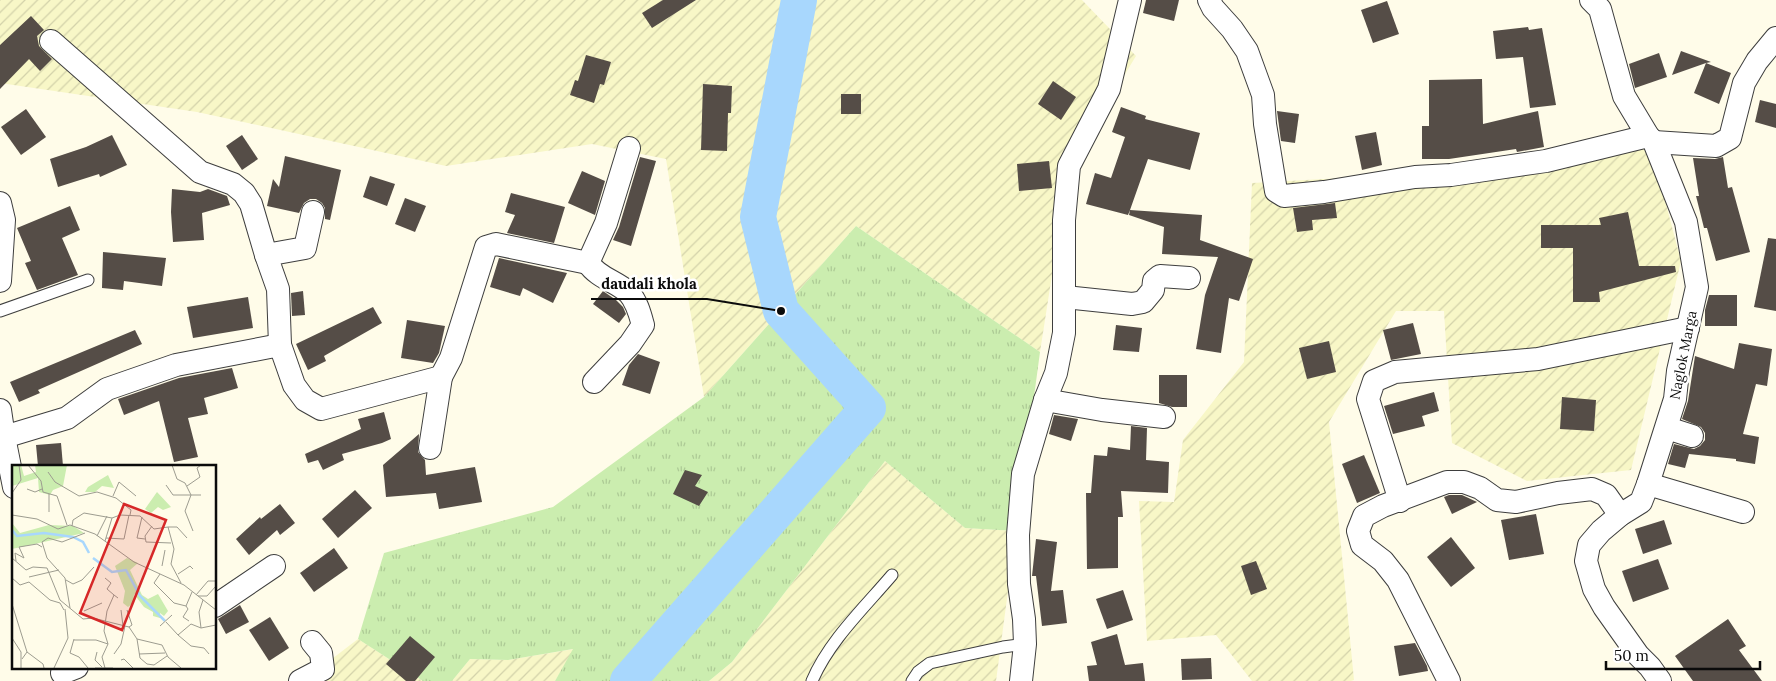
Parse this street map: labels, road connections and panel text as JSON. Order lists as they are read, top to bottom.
{
  "streets": {
    "street": ["Naglok Marga"]
  },
  "places": ["daudali khola"],
  "scale_bar": "50 m"
}
